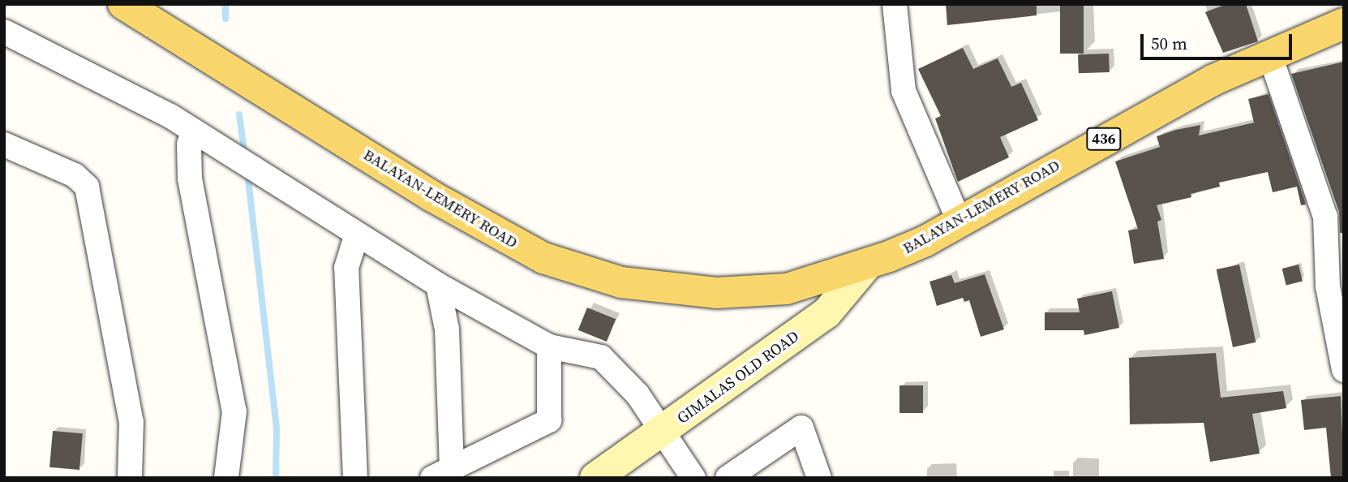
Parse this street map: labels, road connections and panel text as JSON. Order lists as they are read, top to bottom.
{
  "streets": {
    "main road": ["436", "BALAYAN-LEMERY ROAD"],
    "street": ["GIMALAS OLD ROAD"]
  },
  "crossings": [
    ["BALAYAN-LEMERY ROAD", "GIMALAS OLD ROAD"]
  ],
  "scale_bar": "50 m"
}
